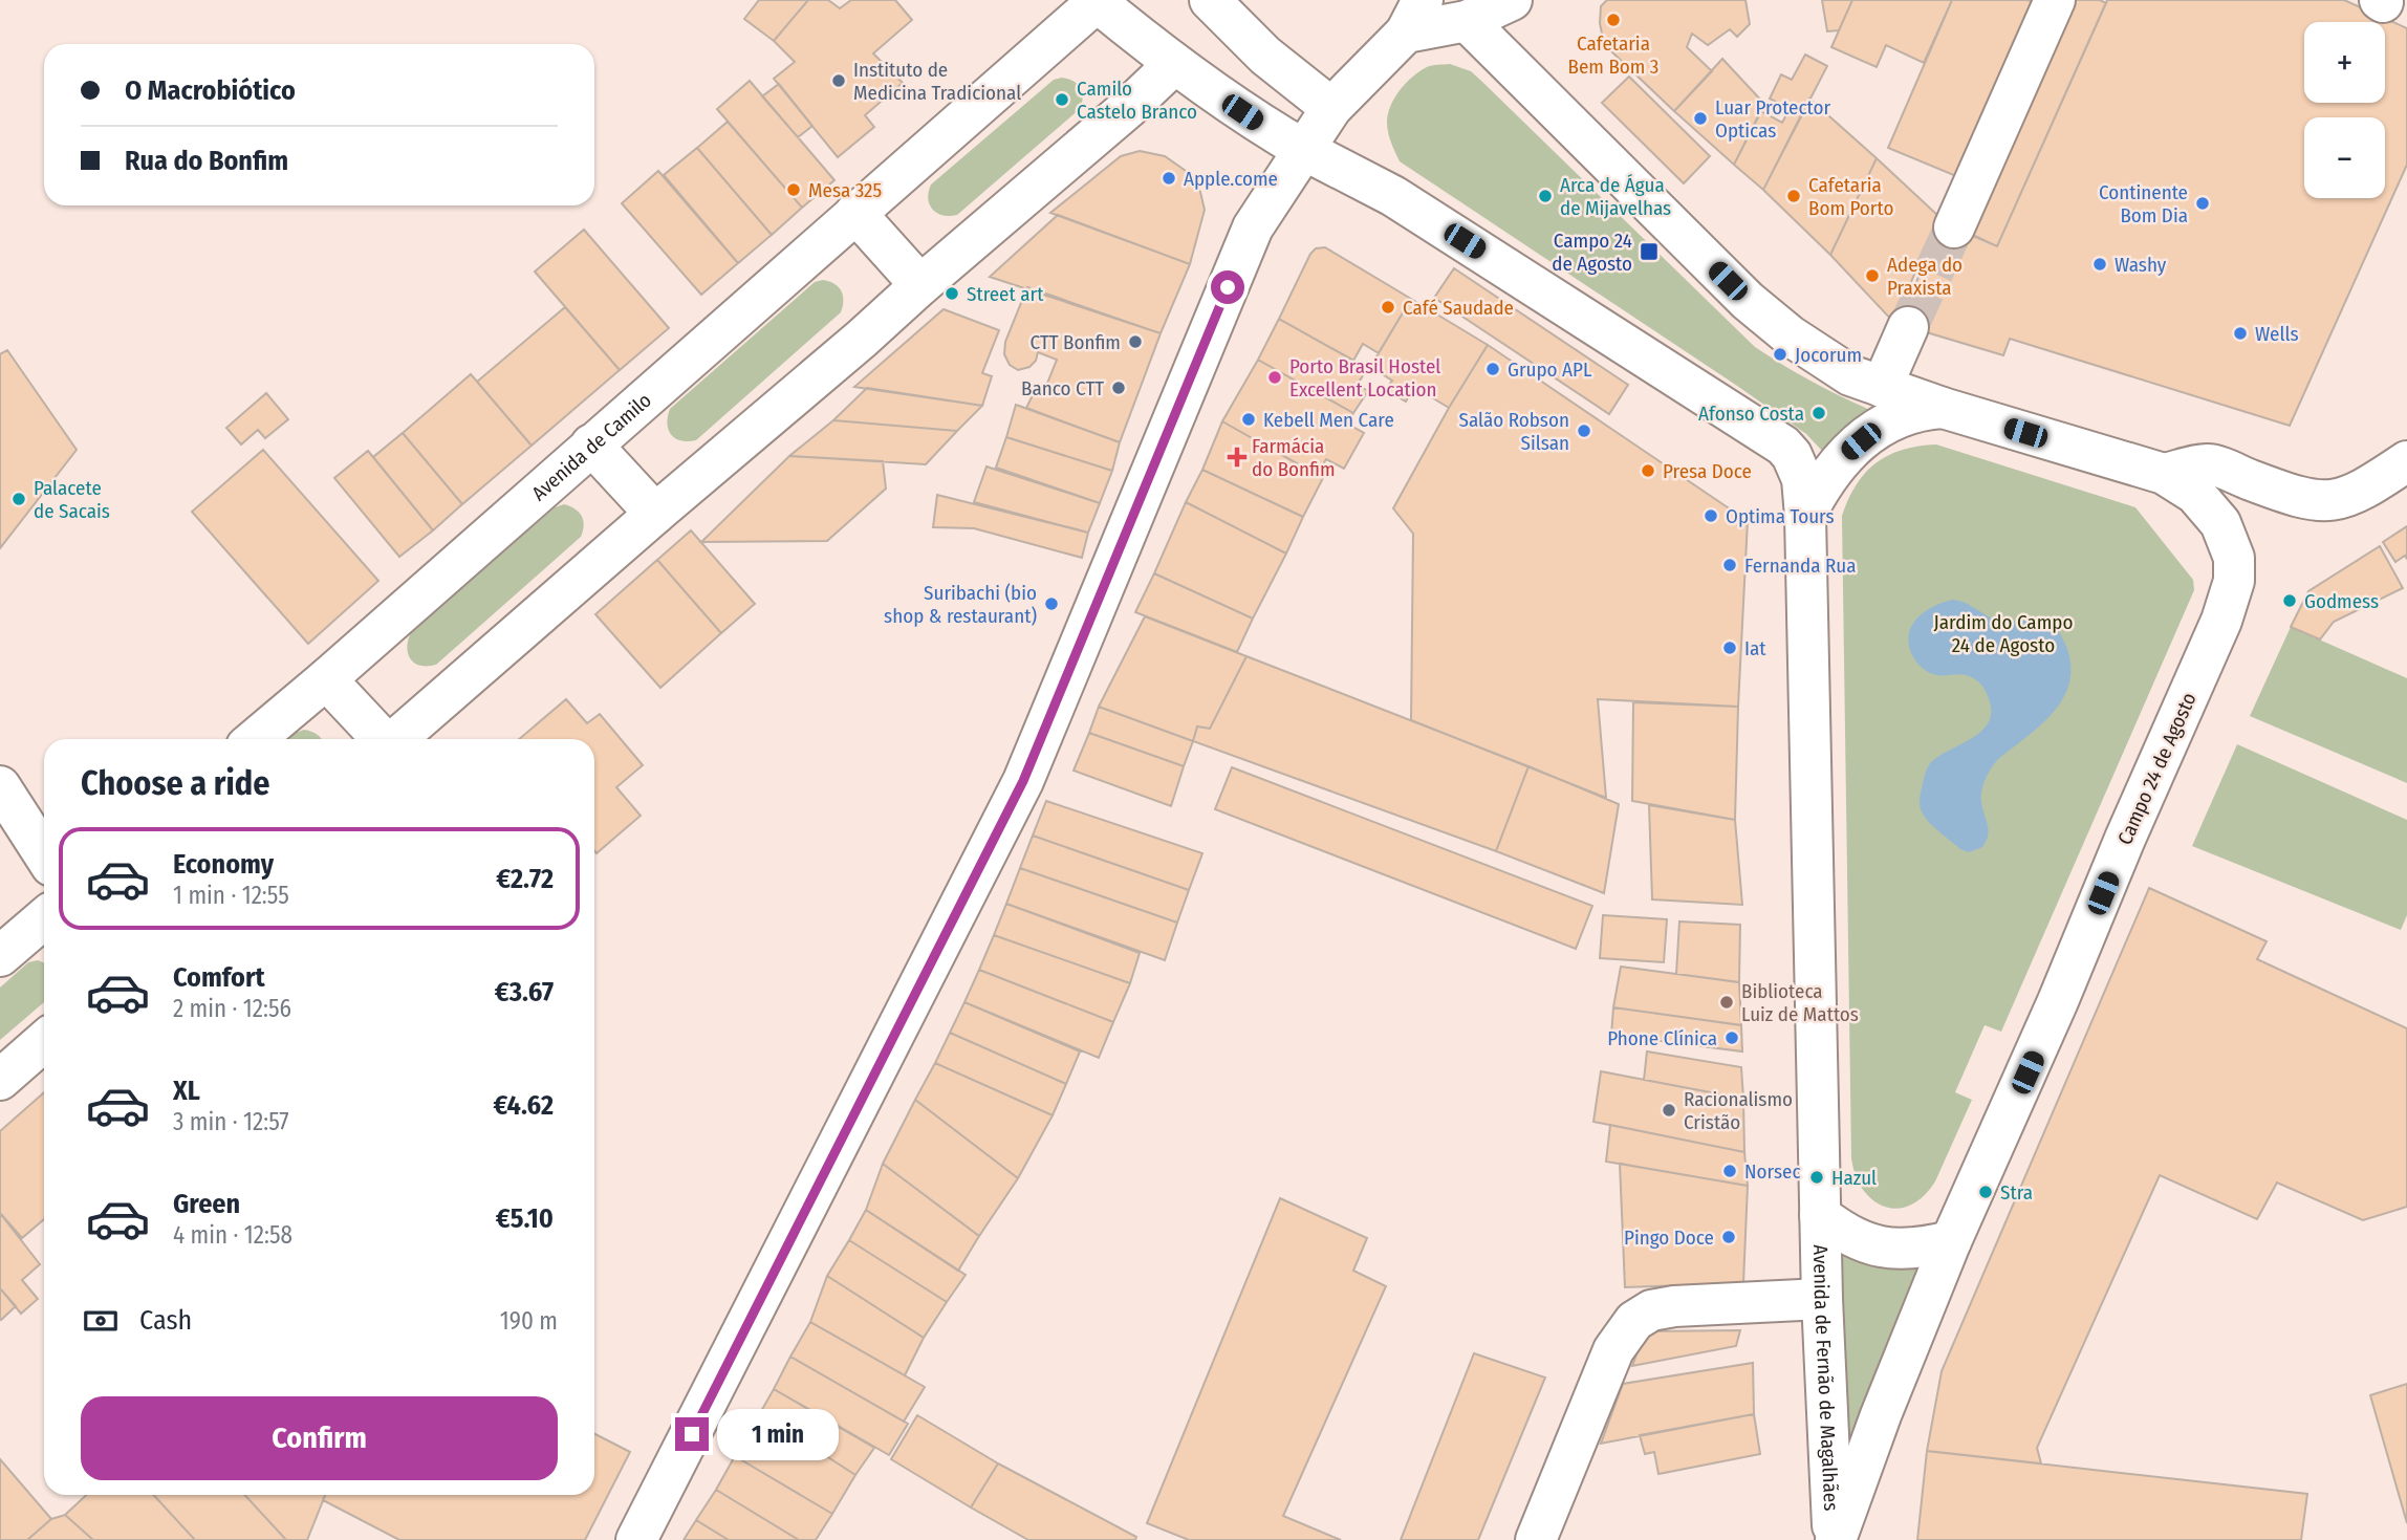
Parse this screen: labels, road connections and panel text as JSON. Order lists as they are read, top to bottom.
{
  "streets": {
    "main road": ["Avenida de Camilo", "Campo 24 de Agosto", "Avenida de Fernão de Magalhães"]
  },
  "crossings": [
    ["Avenida de Camilo", "Campo 24 de Agosto"],
    ["Campo 24 de Agosto", "Avenida de Fernão de Magalhães"]
  ],
  "parks": ["Jardim do Campo 24 de Agosto"],
  "places": {
    "other": [
      "Cafetaria Bem Bom 3",
      "Instituto de Medicina Tradicional",
      "Camilo Castelo Branco",
      "Luar Protector Opticas",
      "Apple.come",
      "Mesa 325",
      "Arca de Água de Mijavelhas",
      "Cafetaria Bom Porto",
      "Continente Bom Dia",
      "Washy",
      "Adega do Praxista",
      "Street art",
      "Café Saudade",
      "Wells",
      "CTT Bonfim",
      "Jocorum",
      "Grupo APL",
      "Porto Brasil Hostel Excellent Location",
      "Banco CTT",
      "Afonso Costa",
      "Kebell Men Care",
      "Salão Robson Silsan",
      "Presa Doce",
      "Palacete de Sacais",
      "Optima Tours",
      "Fernanda Rua",
      "Godmess",
      "Suribachi (bio shop & restaurant)",
      "Iat",
      "Biblioteca Luiz de Mattos",
      "Phone Clínica",
      "Racionalismo Cristão",
      "Norsec",
      "Hazul",
      "Stra",
      "Pingo Doce"
    ],
    "transit": ["Campo 24 de Agosto"],
    "health": ["Farmácia do Bonfim"]
  },
  "page": {
    "map_buttons": ["+", "−"],
    "banner": ["O Macrobiótico", "Rua do Bonfim"],
    "heading": "Choose a ride",
    "list": [
      {
        "name": "Economy",
        "note": "1 min · 12:55",
        "value": "€2.72"
      },
      {
        "name": "Comfort",
        "note": "2 min · 12:56",
        "value": "€3.67"
      },
      {
        "name": "XL",
        "note": "3 min · 12:57",
        "value": "€4.62"
      },
      {
        "name": "Green",
        "note": "4 min · 12:58",
        "value": "€5.10"
      }
    ],
    "pay": ["Cash", "190 m"],
    "buttons": "Confirm",
    "bubble": "1 min"
  }
}
